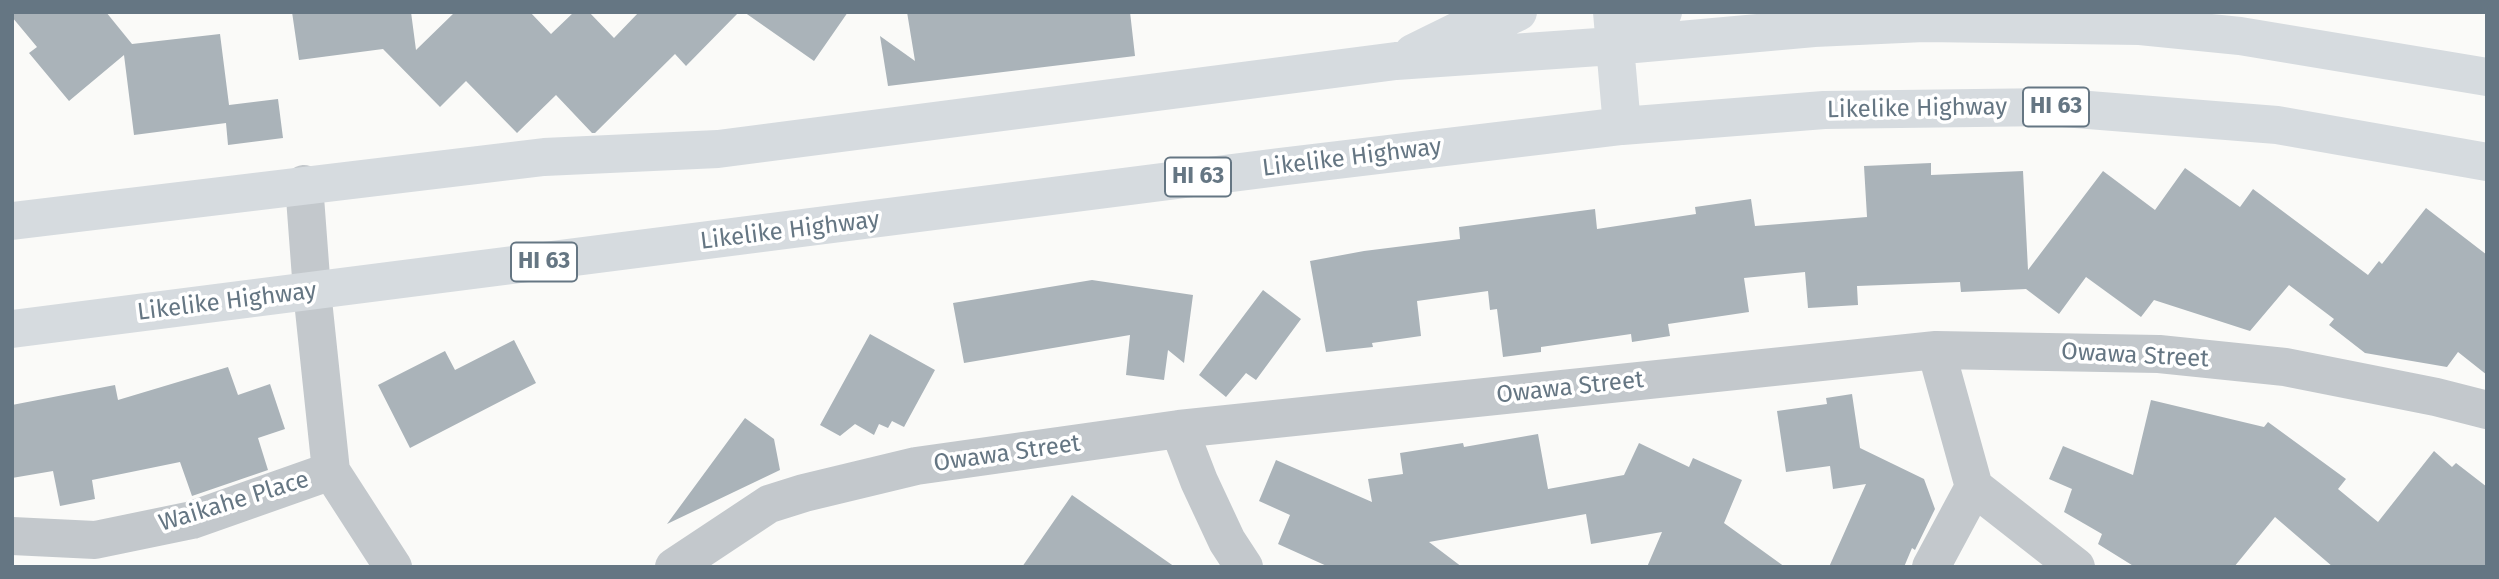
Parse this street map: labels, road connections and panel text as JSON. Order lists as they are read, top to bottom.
{
  "streets": {
    "highway": ["HI 63", "Likelike Highway"],
    "street": ["Owawa Street", "Waikahe Place"]
  }
}
